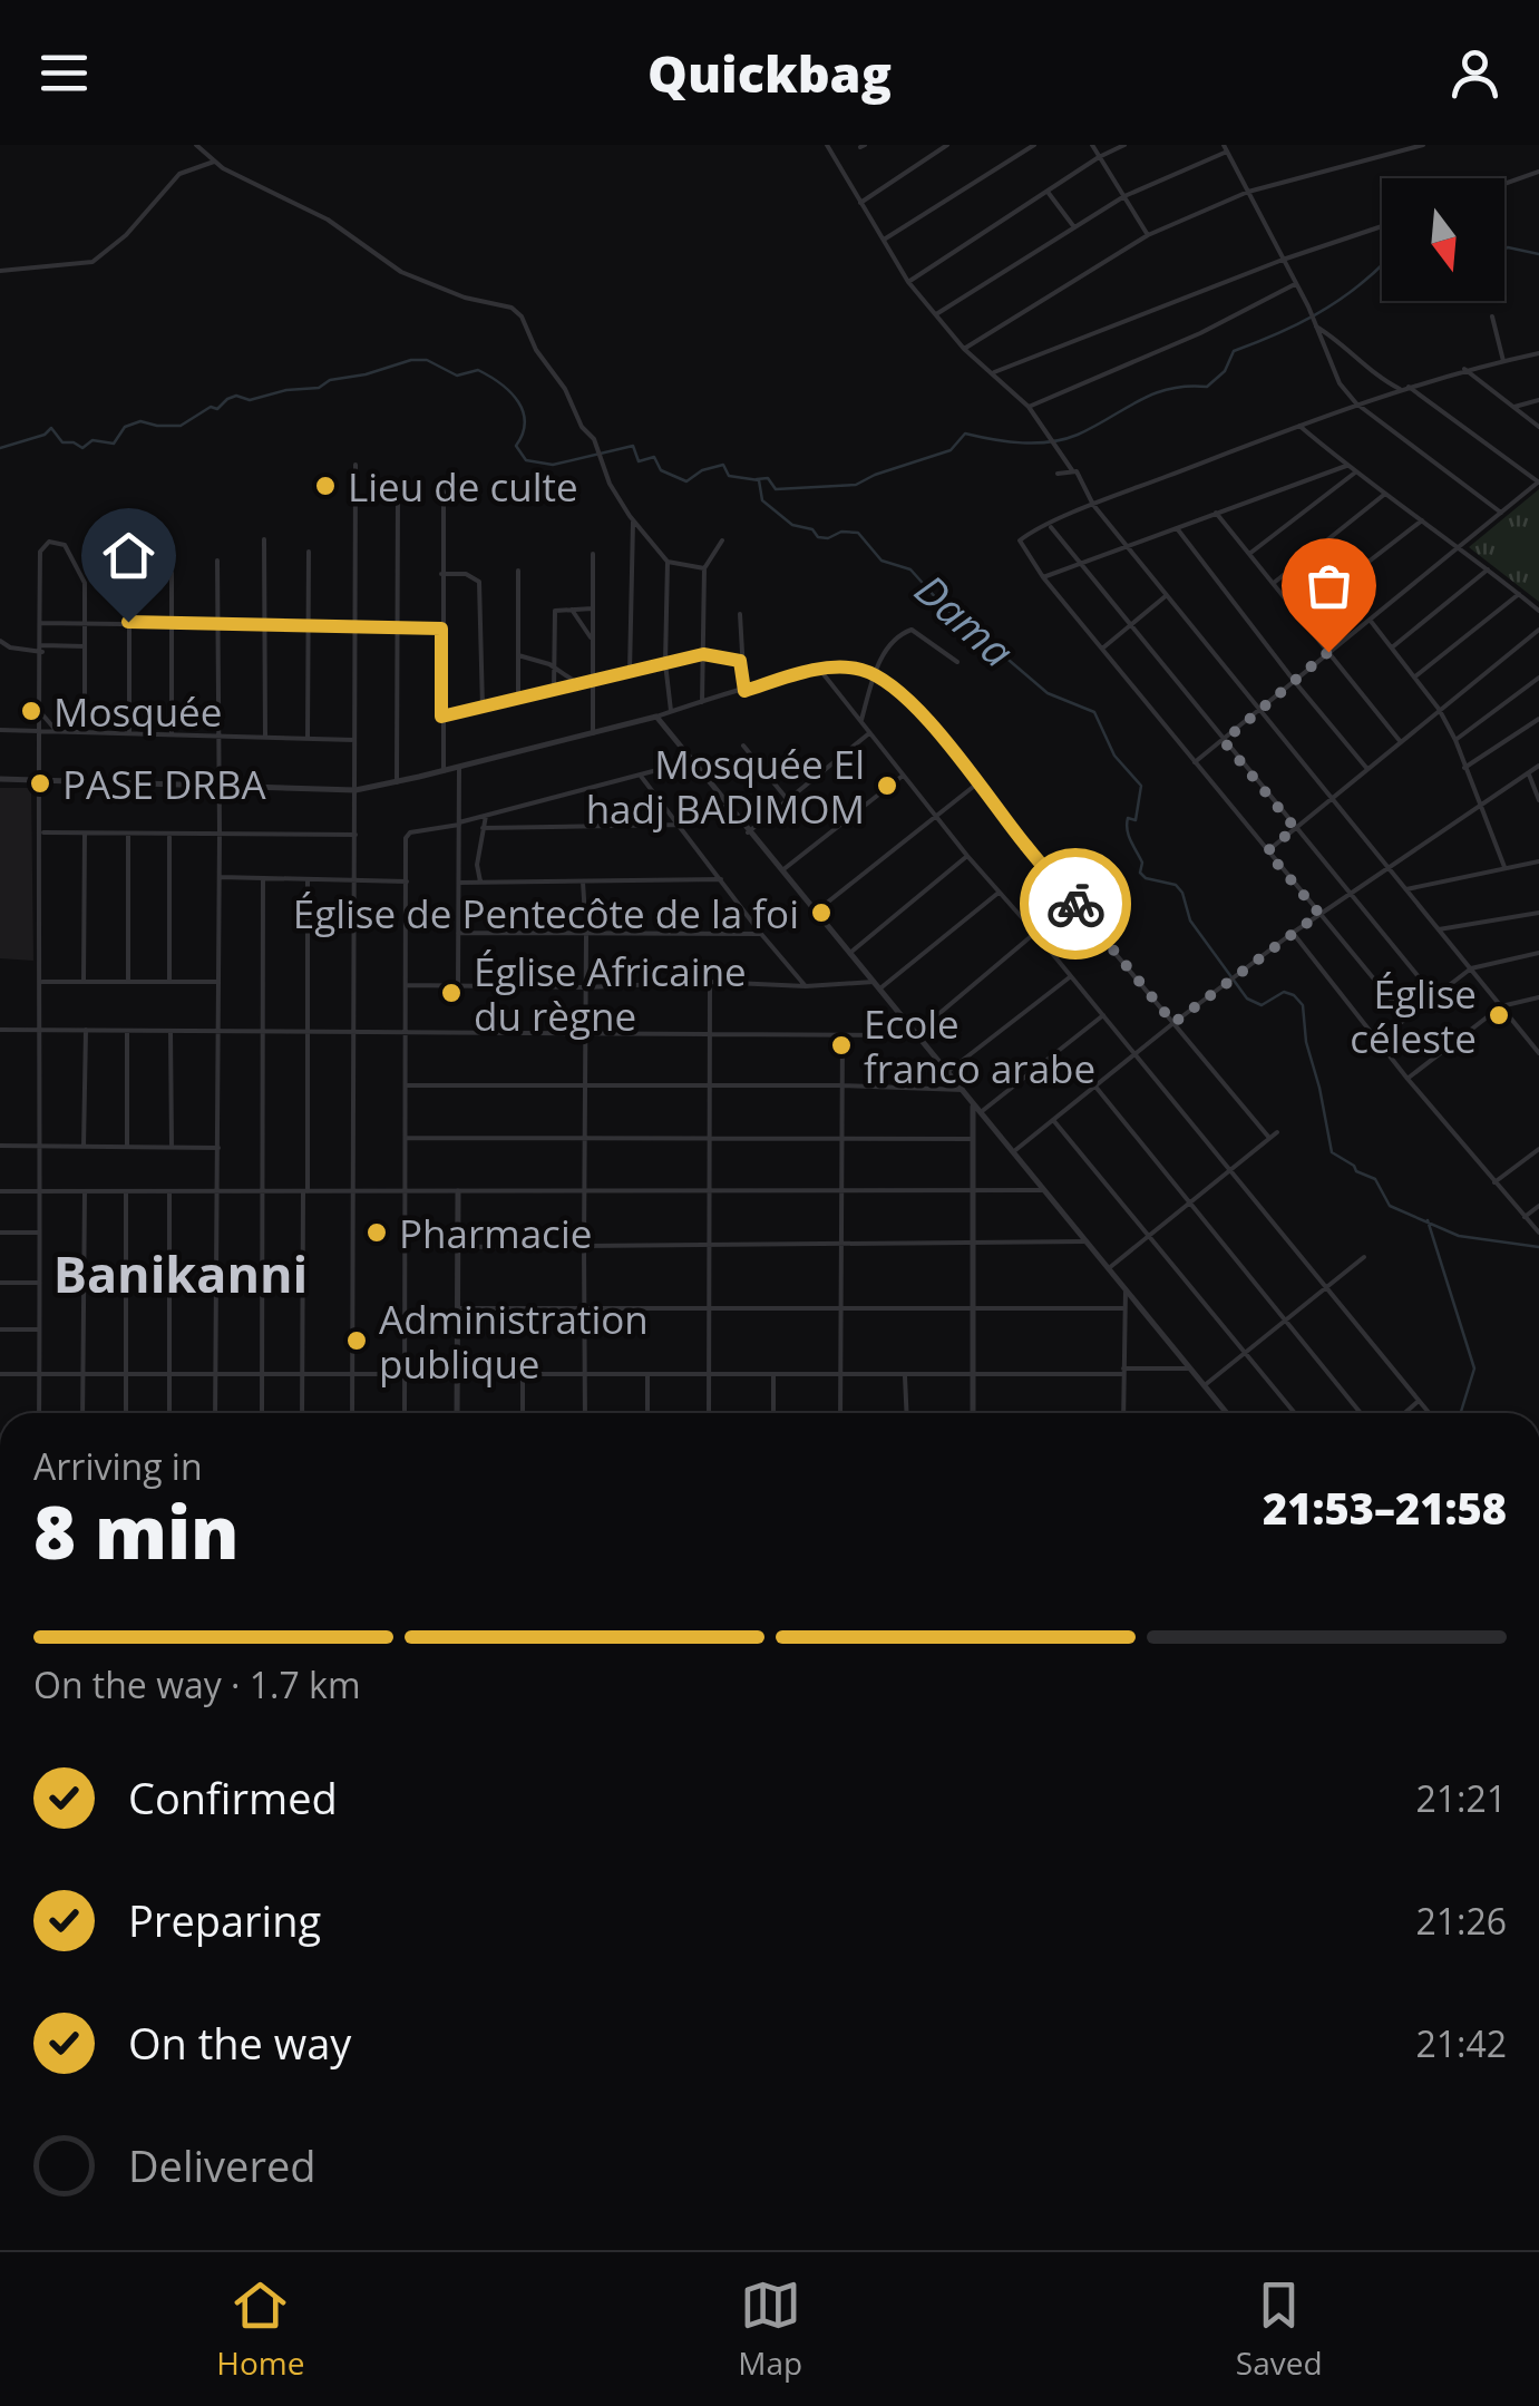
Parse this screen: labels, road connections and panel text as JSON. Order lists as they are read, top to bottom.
{
  "districts": ["Banikanni"],
  "water": ["Dama"],
  "places": [
    "Lieu de culte",
    "Mosquée",
    "PASE DRBA",
    "Mosquée El hadj BADIMOM",
    "Église de Pentecôte de la foi",
    "Église Africaine du règne",
    "Église céleste",
    "Ecole franco arabe",
    "Pharmacie",
    "Administration publique"
  ],
  "north": "bottom",
  "page": {
    "header": "Quickbag",
    "heading": ["8 min", "Arriving in", "21:53–21:58"],
    "bar": "On the way · 1.7 km",
    "list": [
      ["Confirmed", "21:21"],
      ["Preparing", "21:26"],
      ["On the way", "21:42"],
      "Delivered"
    ],
    "tabs": ["Home", "Map", "Saved"]
  }
}
